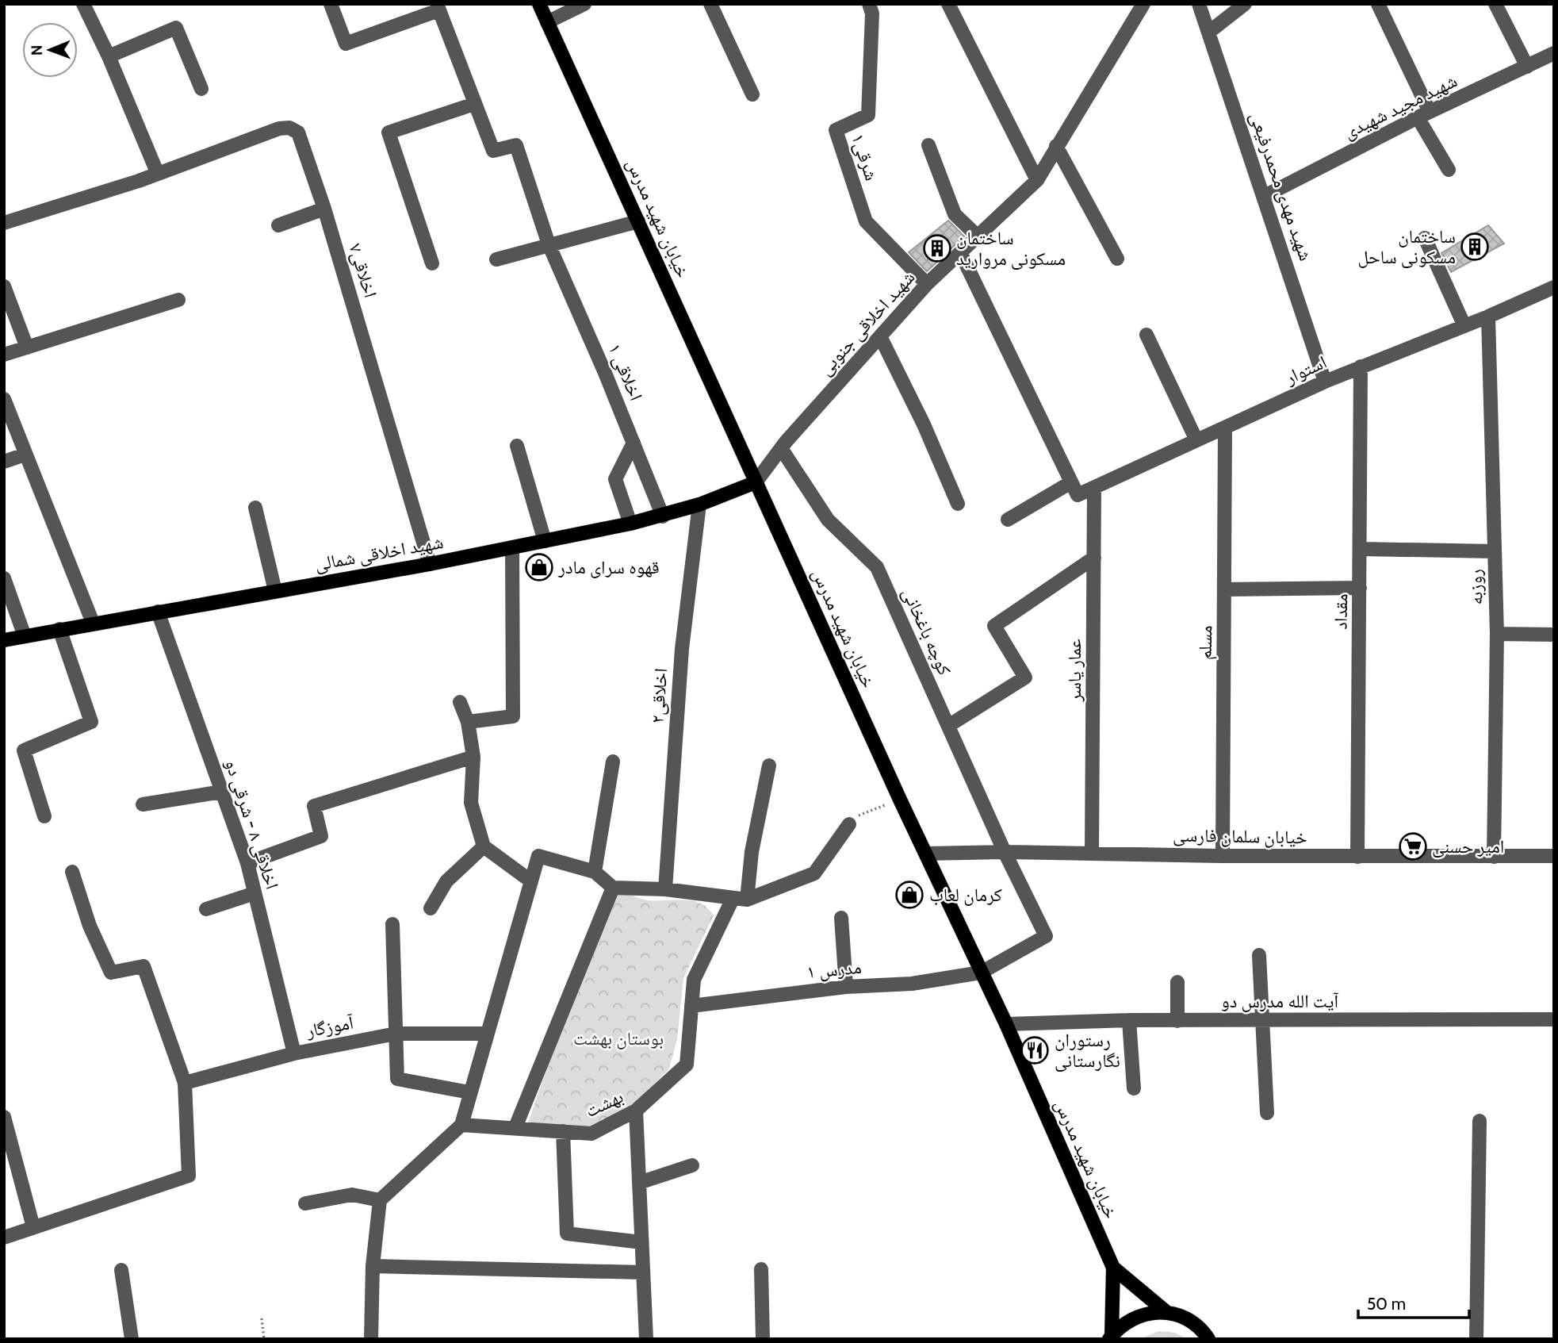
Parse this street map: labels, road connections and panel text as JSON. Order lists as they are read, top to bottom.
{
  "streets": {
    "main road": ["خیابان شهید مدرس", "شهید اخلاقی شمالی"],
    "street": [
      "شهید مجید شهیدی",
      "شرقی۱",
      "شهید مهدی محمدرفیعی",
      "اخلاقی۷",
      "شهید اخلاقی جنوبی",
      "استوار",
      "اخلاقی ۱",
      "روزبه",
      "مقداد",
      "کوچه باغخانی",
      "مسلم",
      "عمار یاسر",
      "اخلاقی۲",
      "اخلاقی ۸ - شرقی دو",
      "خیابان سلمان فارسی",
      "مدرس ۱",
      "آیت الله مدرس دو",
      "آموزگار",
      "بهشت"
    ]
  },
  "crossings": [
    ["شهید مجید شهیدی", "شهید مهدی محمدرفیعی"],
    ["شرقی۱", "شهید اخلاقی جنوبی"],
    ["شهید مهدی محمدرفیعی", "استوار"],
    ["خیابان شهید مدرس", "شهید اخلاقی جنوبی"],
    ["خیابان شهید مدرس", "شهید اخلاقی شمالی"],
    ["خیابان شهید مدرس", "کوچه باغخانی"],
    ["خیابان شهید مدرس", "خیابان سلمان فارسی"],
    ["خیابان شهید مدرس", "مدرس ۱"],
    ["خیابان شهید مدرس", "آیت الله مدرس دو"],
    ["اخلاقی۷", "شهید اخلاقی شمالی"],
    ["شهید اخلاقی جنوبی", "شهید اخلاقی شمالی"],
    ["شهید اخلاقی جنوبی", "کوچه باغخانی"],
    ["استوار", "روزبه"],
    ["استوار", "مقداد"],
    ["استوار", "مسلم"],
    ["استوار", "عمار یاسر"],
    ["اخلاقی ۱", "شهید اخلاقی شمالی"],
    ["شهید اخلاقی شمالی", "اخلاقی۲"],
    ["شهید اخلاقی شمالی", "اخلاقی ۸ - شرقی دو"],
    ["روزبه", "خیابان سلمان فارسی"],
    ["مقداد", "خیابان سلمان فارسی"],
    ["کوچه باغخانی", "خیابان سلمان فارسی"],
    ["کوچه باغخانی", "مدرس ۱"],
    ["مسلم", "خیابان سلمان فارسی"],
    ["عمار یاسر", "خیابان سلمان فارسی"],
    ["اخلاقی ۸ - شرقی دو", "آموزگار"],
    ["مدرس ۱", "بهشت"]
  ],
  "parks": ["بوستان بهشت"],
  "places": {
    "building": ["ساختمان مسکونی ساحل", "ساختمان مسکونی مروارید"],
    "shop": ["قهوه سرای مادر", "کرمان لعاب"],
    "supermarket": ["امیر حسنی"],
    "restaurant": ["رستوران نگارستانی"]
  },
  "scale_bar": "50 m",
  "north": "left"
}
